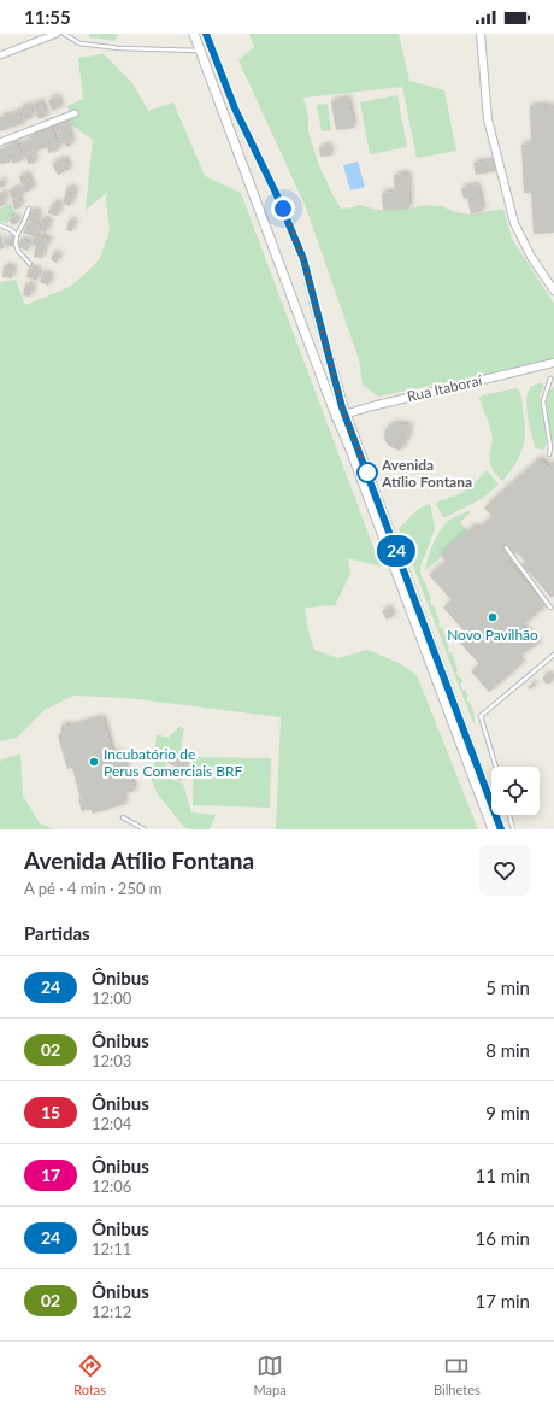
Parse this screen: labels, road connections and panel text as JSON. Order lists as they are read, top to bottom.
{
  "streets": {
    "street": ["Rua Itaboraí"]
  },
  "places": ["Avenida Atílio Fontana", "Novo Pavilhão", "Incubatório de Perus Comerciais BRF"],
  "lines": ["bus line 24"],
  "page": {
    "status": "11:55",
    "on_map": "24",
    "heading": [
      ["Avenida Atílio Fontana", "A pé · 4 min · 250 m"],
      "Partidas"
    ],
    "list": [
      {
        "mark": "24",
        "name": "Ônibus",
        "note": "12:00",
        "value": "5 min"
      },
      {
        "mark": "02",
        "name": "Ônibus",
        "note": "12:03",
        "value": "8 min"
      },
      {
        "mark": "15",
        "name": "Ônibus",
        "note": "12:04",
        "value": "9 min"
      },
      {
        "mark": "17",
        "name": "Ônibus",
        "note": "12:06",
        "value": "11 min"
      },
      {
        "mark": "24",
        "name": "Ônibus",
        "note": "12:11",
        "value": "16 min"
      },
      {
        "mark": "02",
        "name": "Ônibus",
        "note": "12:12",
        "value": "17 min"
      }
    ],
    "tabs": ["Rotas", "Mapa", "Bilhetes"]
  }
}
